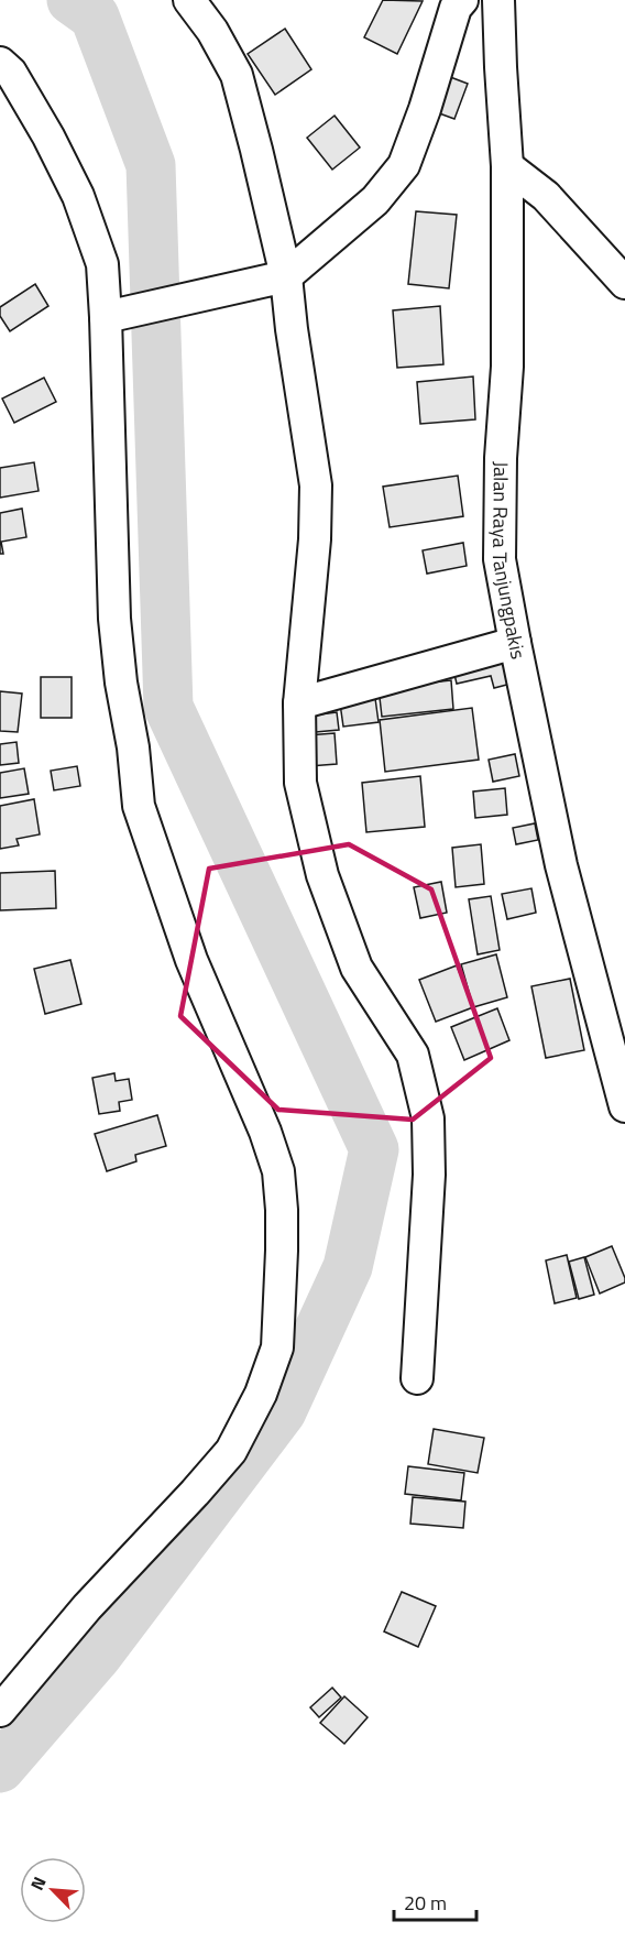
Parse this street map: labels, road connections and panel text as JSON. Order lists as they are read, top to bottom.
{
  "streets": {
    "street": ["Jalan Raya Tanjungpakis"]
  },
  "scale_bar": "20 m",
  "north": "top left"
}
